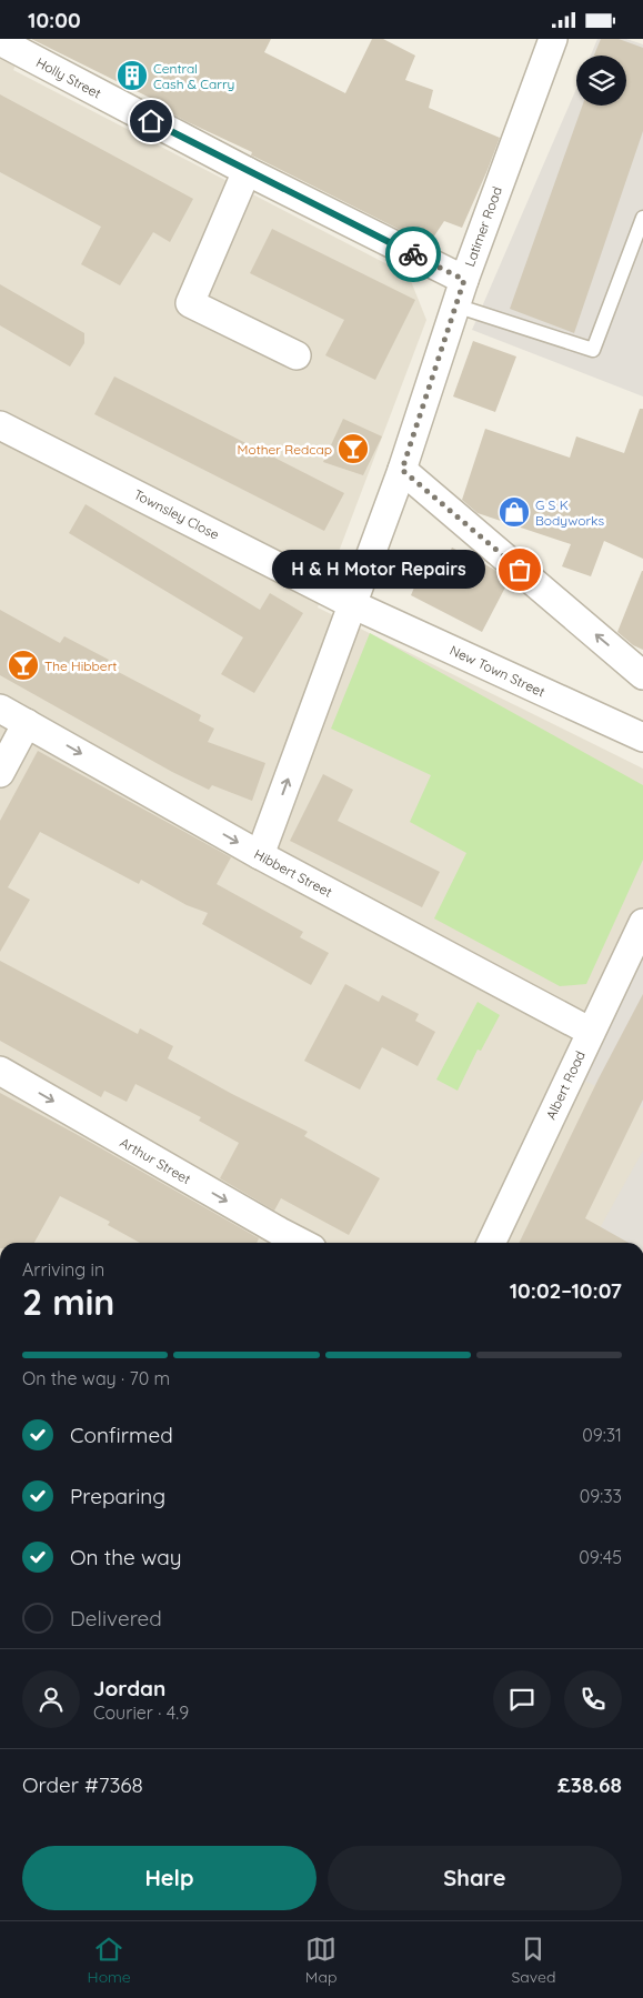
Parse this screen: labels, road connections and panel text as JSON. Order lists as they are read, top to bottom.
{
  "streets": {
    "street": [
      "Holly Street",
      "Latimer Road",
      "Townsley Close",
      "New Town Street",
      "Hibbert Street",
      "Albert Road",
      "Arthur Street"
    ]
  },
  "crossings": [
    ["Holly Street", "Latimer Road"],
    ["Latimer Road", "Townsley Close"],
    ["Latimer Road", "New Town Street"],
    ["Latimer Road", "Hibbert Street"],
    ["Townsley Close", "New Town Street"],
    ["Hibbert Street", "Albert Road"]
  ],
  "one_way": ["Hibbert Street", "Arthur Street"],
  "places": {
    "building": ["Central Cash & Carry"],
    "bar": ["Mother Redcap", "The Hibbert"],
    "shop": ["G S K Bodyworks"],
    "other": ["H & H Motor Repairs"]
  },
  "page": {
    "status": "10:00",
    "bubble": "H & H Motor Repairs",
    "heading": ["2 min", "Arriving in", "10:02–10:07"],
    "panel": [
      "Jordan",
      "Courier · 4.9",
      "Order #7368",
      "£38.68"
    ],
    "bar": "On the way · 70 m",
    "list": [
      ["Confirmed", "09:31"],
      ["Preparing", "09:33"],
      ["On the way", "09:45"],
      "Delivered"
    ],
    "buttons": ["Help", "Share"],
    "tabs": ["Home", "Map", "Saved"]
  }
}
